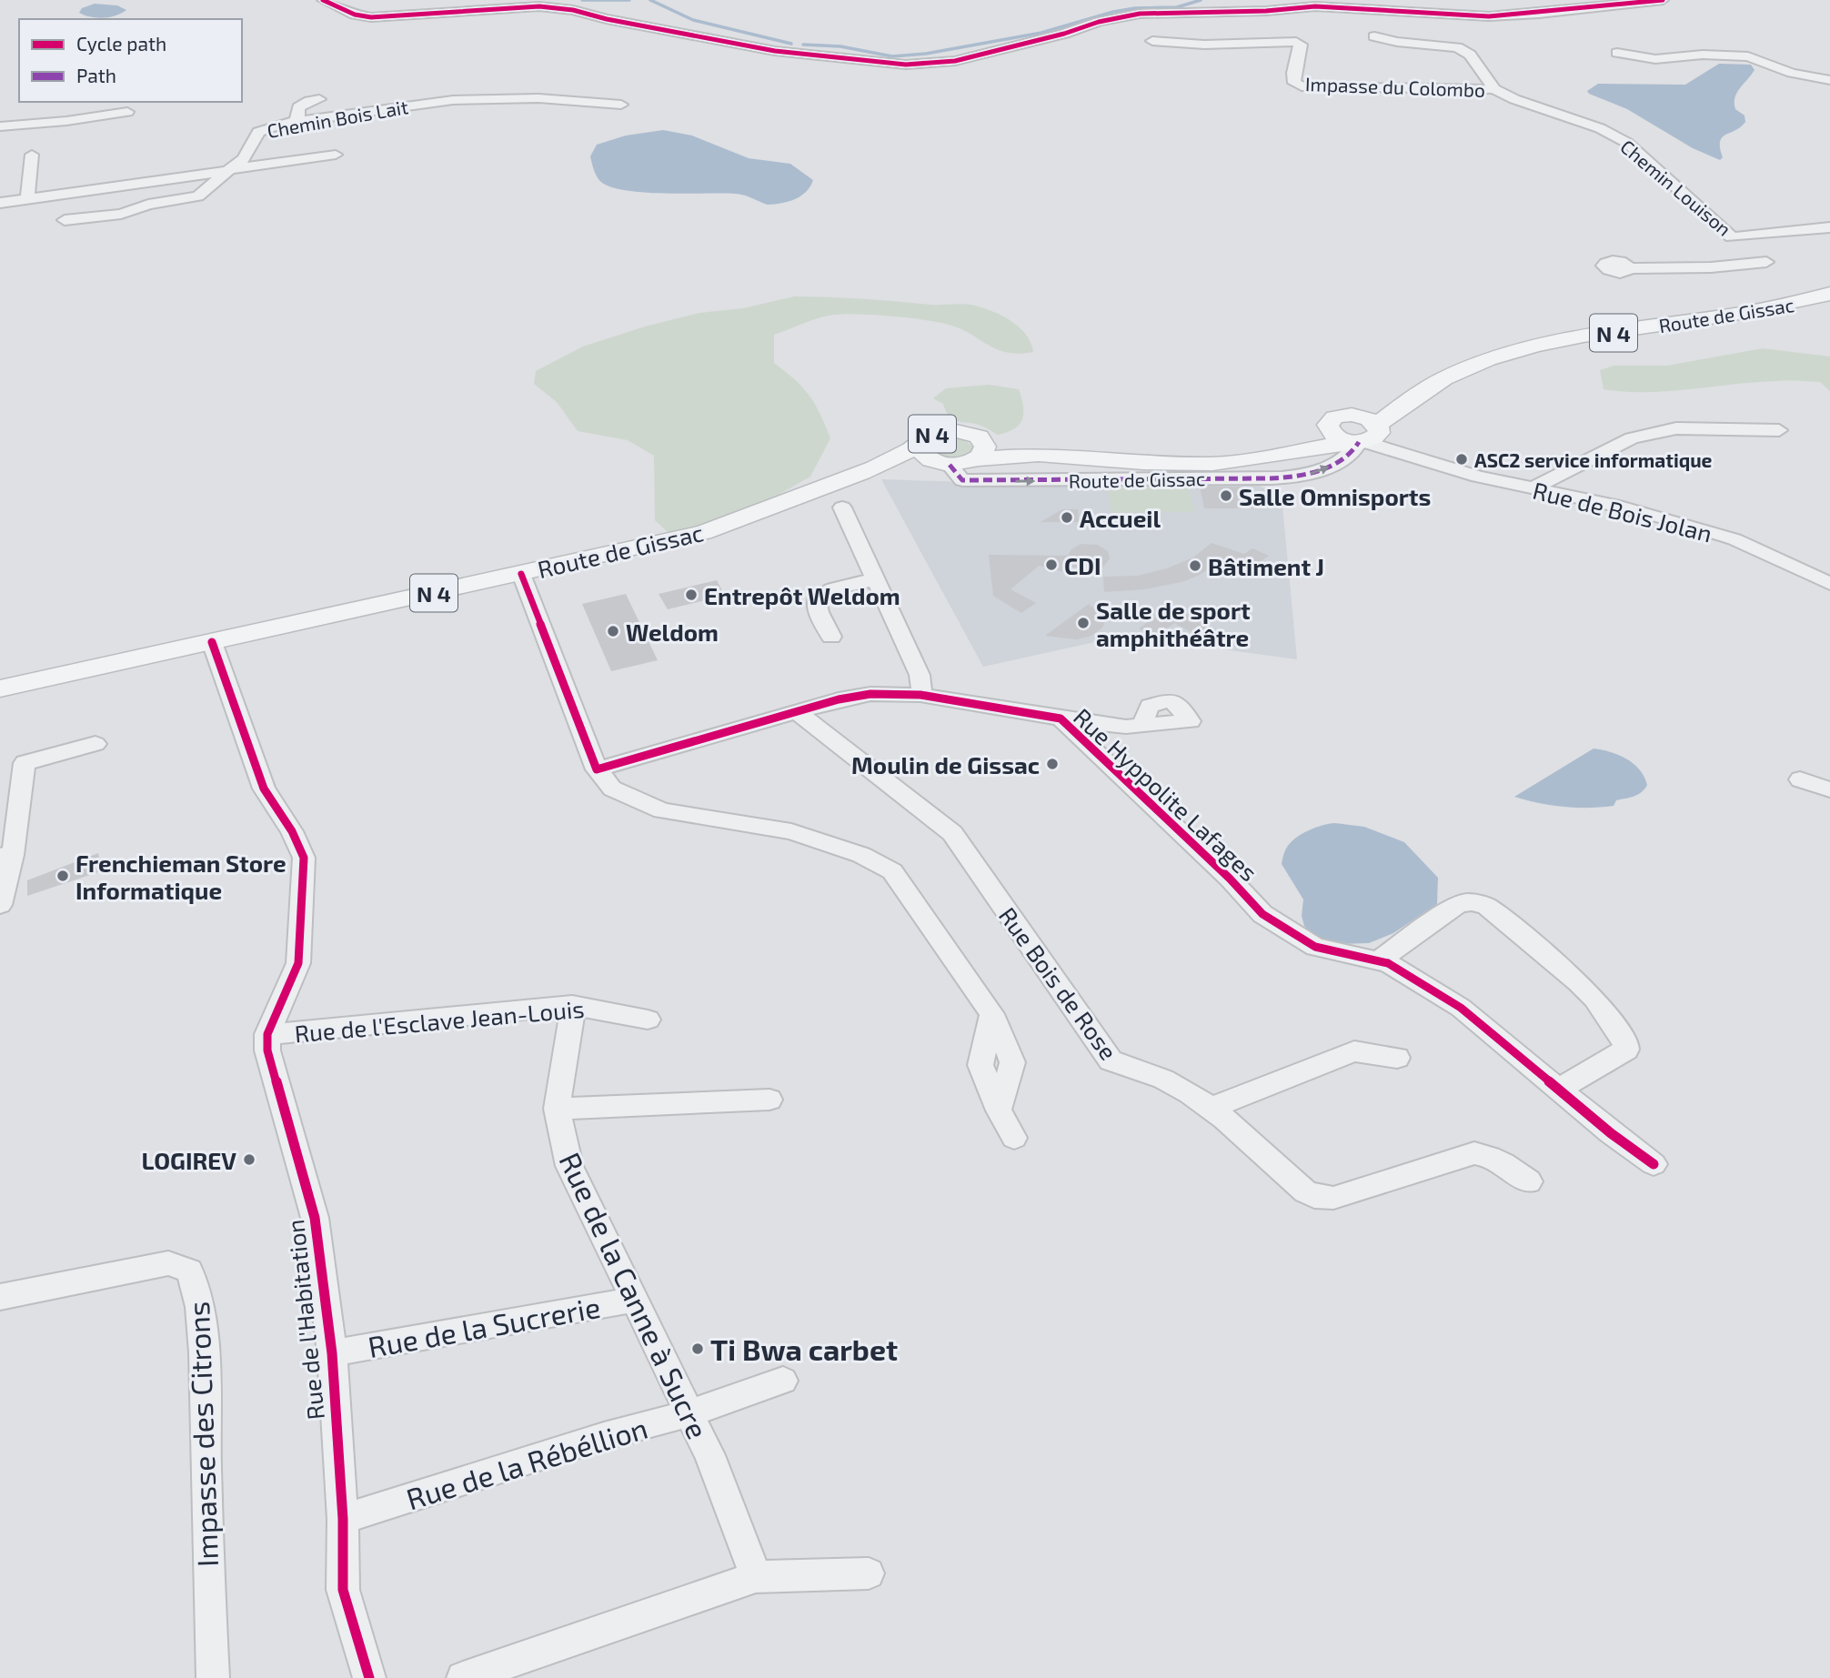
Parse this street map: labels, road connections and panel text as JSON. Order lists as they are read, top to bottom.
{
  "streets": {
    "main road": ["Route de Gissac", "N 4"],
    "street": [
      "Impasse du Colombo",
      "Chemin Bois Lait",
      "Chemin Louison",
      "Rue de Bois Jolan",
      "Rue Hyppolite Lafages",
      "Rue Bois de Rose",
      "Rue de l'Esclave Jean-Louis",
      "Rue de la Canne à Sucre",
      "Rue de l'Habitation",
      "Rue de la Sucrerie",
      "Impasse des Citrons",
      "Rue de la Rébéllion"
    ]
  },
  "crossings": [
    ["Impasse du Colombo", "Chemin Louison"],
    ["Route de Gissac", "N 4"],
    ["Route de Gissac", "Rue de Bois Jolan"],
    ["Rue Hyppolite Lafages", "Rue Bois de Rose"],
    ["Rue de l'Esclave Jean-Louis", "Rue de la Canne à Sucre"],
    ["Rue de l'Esclave Jean-Louis", "Rue de l'Habitation"],
    ["Rue de la Canne à Sucre", "Rue de la Sucrerie"],
    ["Rue de la Canne à Sucre", "Rue de la Rébéllion"],
    ["Rue de l'Habitation", "Rue de la Sucrerie"],
    ["Rue de l'Habitation", "Rue de la Rébéllion"]
  ],
  "places": [
    "ASC2 service informatique",
    "Salle Omnisports",
    "Accueil",
    "CDI",
    "Bâtiment J",
    "Entrepôt Weldom",
    "Salle de sport amphithéâtre",
    "Weldom",
    "Moulin de Gissac",
    "Frenchieman Store Informatique",
    "LOGIREV",
    "Ti Bwa carbet"
  ],
  "legend": ["Cycle path", "Path"]
}
